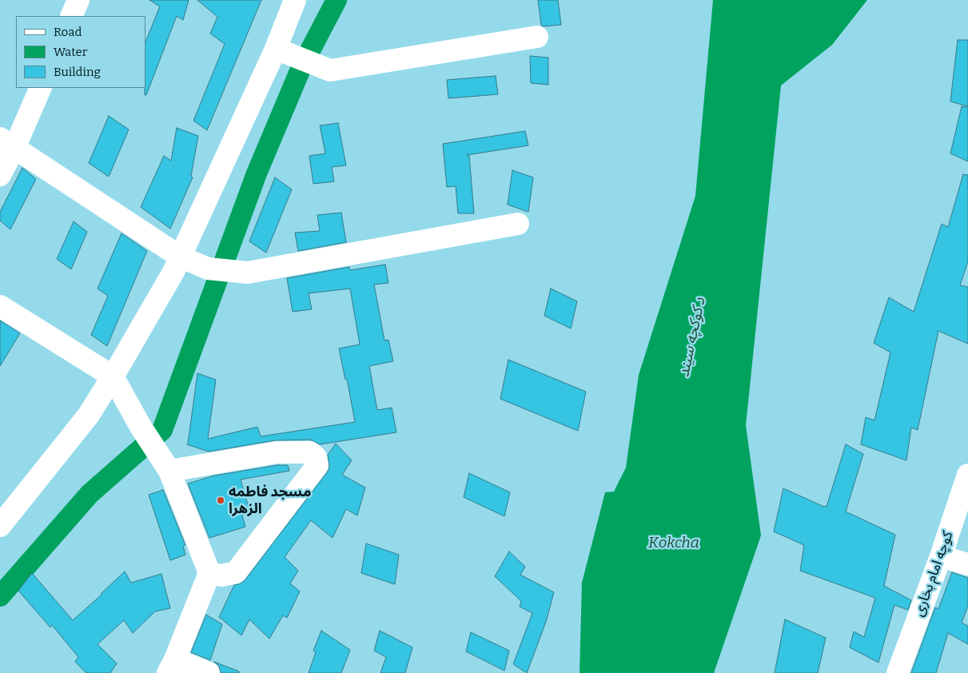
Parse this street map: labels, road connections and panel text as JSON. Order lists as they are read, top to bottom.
{
  "streets": {
    "street": ["کوچه امام بخاری"]
  },
  "water": ["د کوکچه سیند", "Kokcha"],
  "places": ["مسجد فاطمه الزهرا"],
  "legend": ["Road", "Water", "Building"]
}
